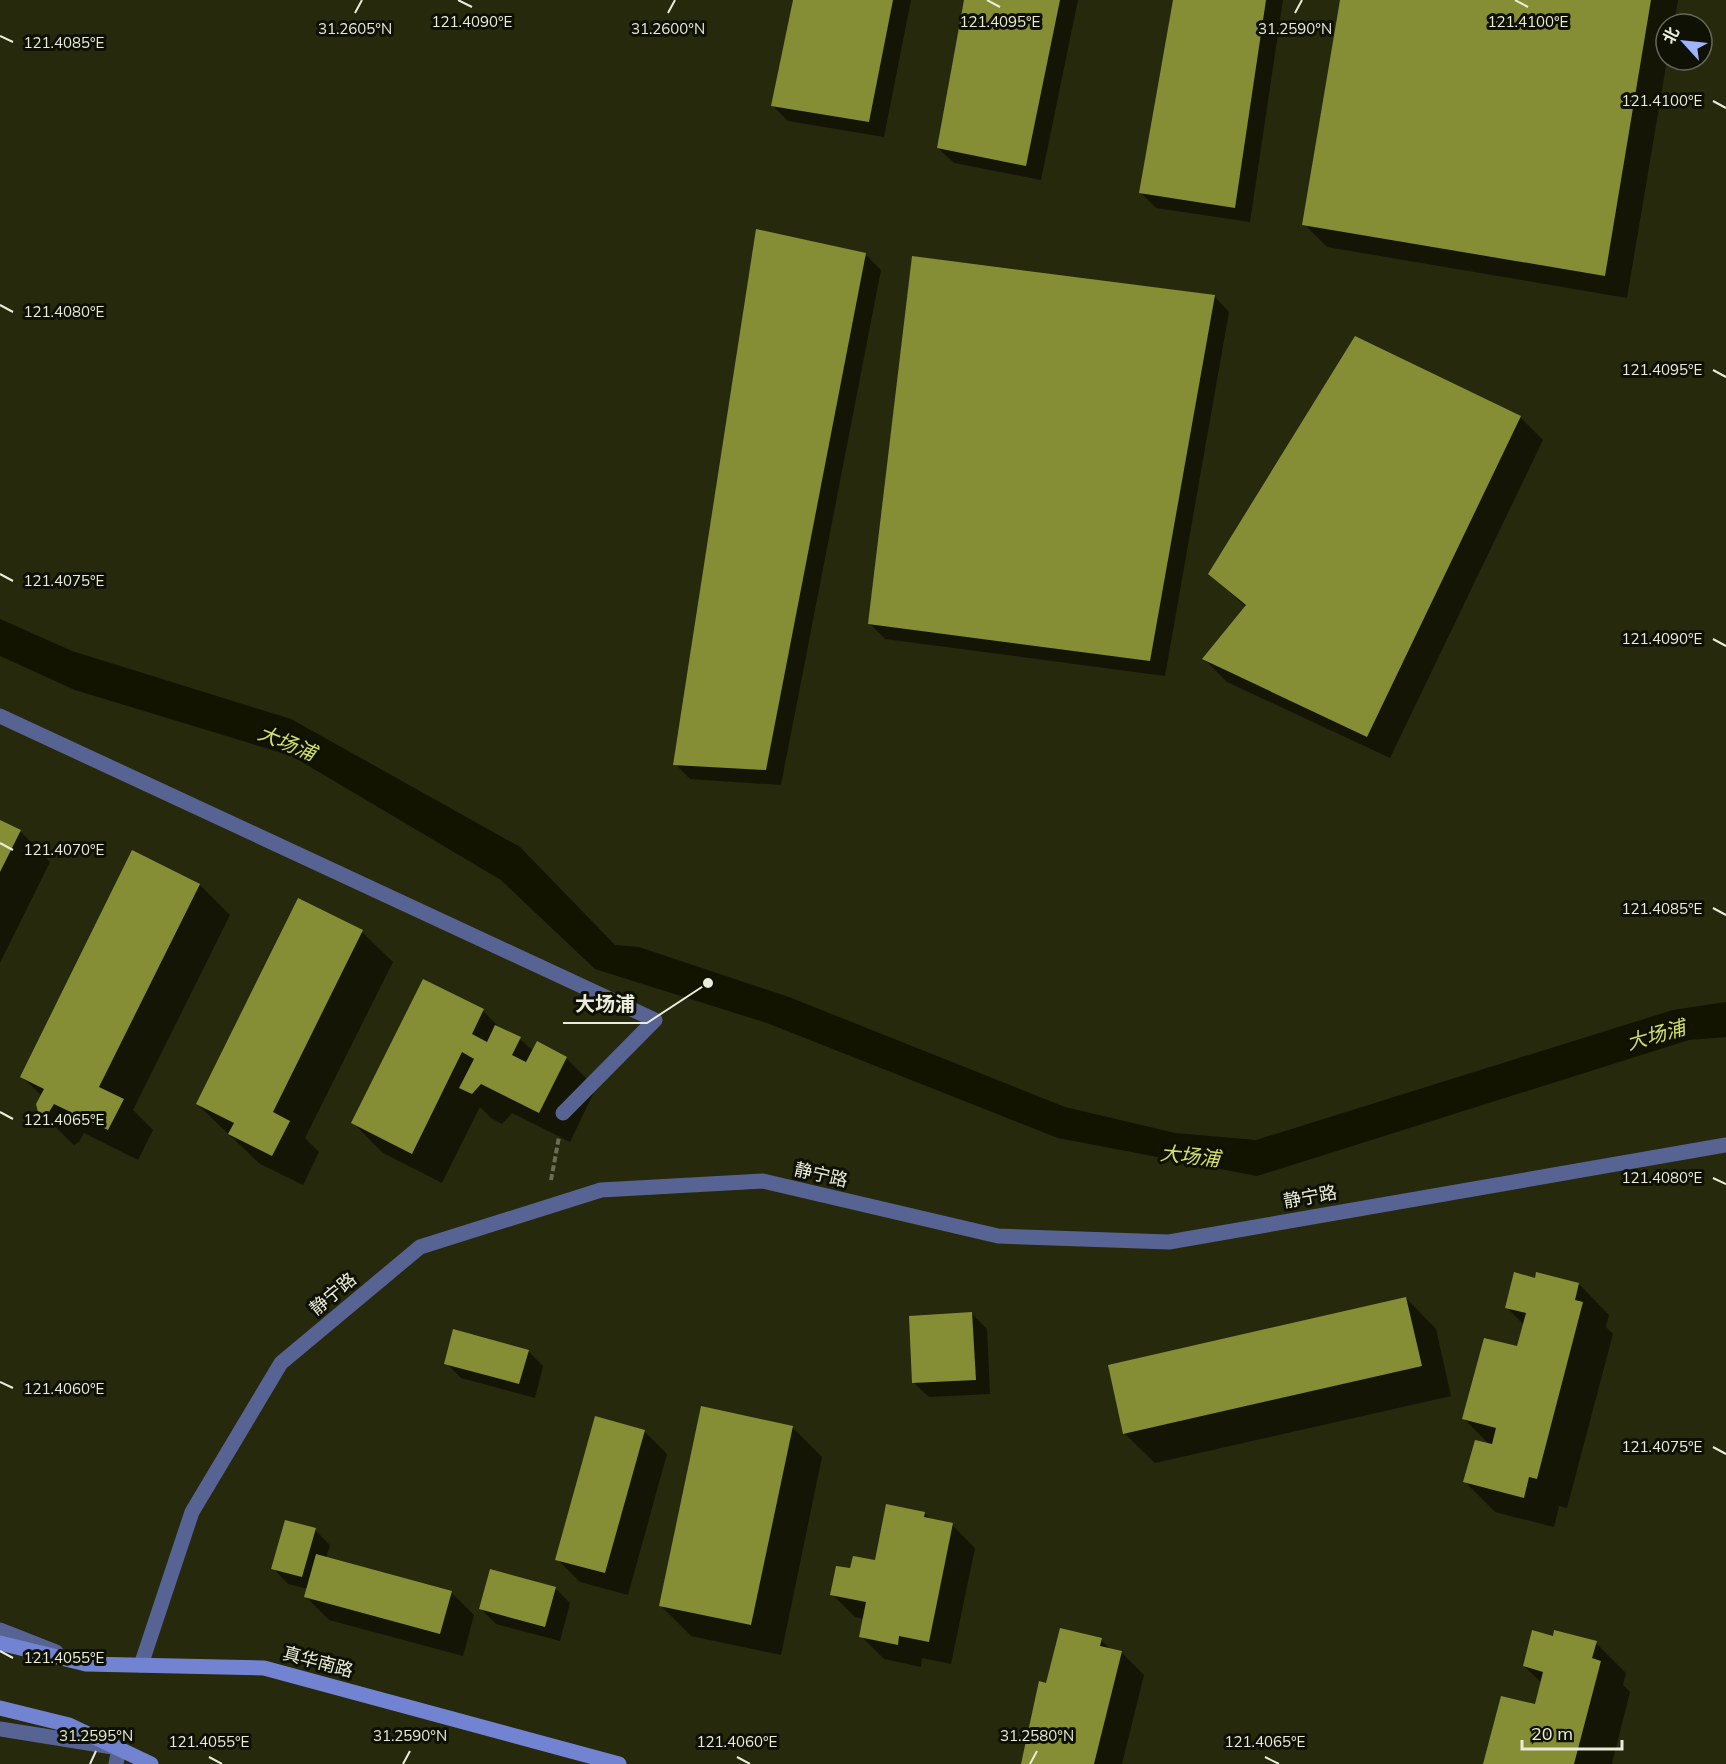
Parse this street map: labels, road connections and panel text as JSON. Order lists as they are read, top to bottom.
{
  "streets": {
    "main road": ["真华南路"],
    "street": ["静宁路"]
  },
  "crossings": [
    ["静宁路", "真华南路"]
  ],
  "water": ["大场浦"],
  "places": ["大场浦"],
  "scale_bar": "20 m",
  "north": "top left",
  "coordinates": [
    "121.4100°E",
    "121.4090°E",
    "121.4095°E",
    "31.2605°N",
    "31.2600°N",
    "31.2590°N",
    "121.4085°E",
    "121.4080°E",
    "121.4075°E",
    "121.4070°E",
    "121.4065°E",
    "121.4060°E",
    "121.4055°E",
    "31.2595°N",
    "31.2580°N"
  ]
}
